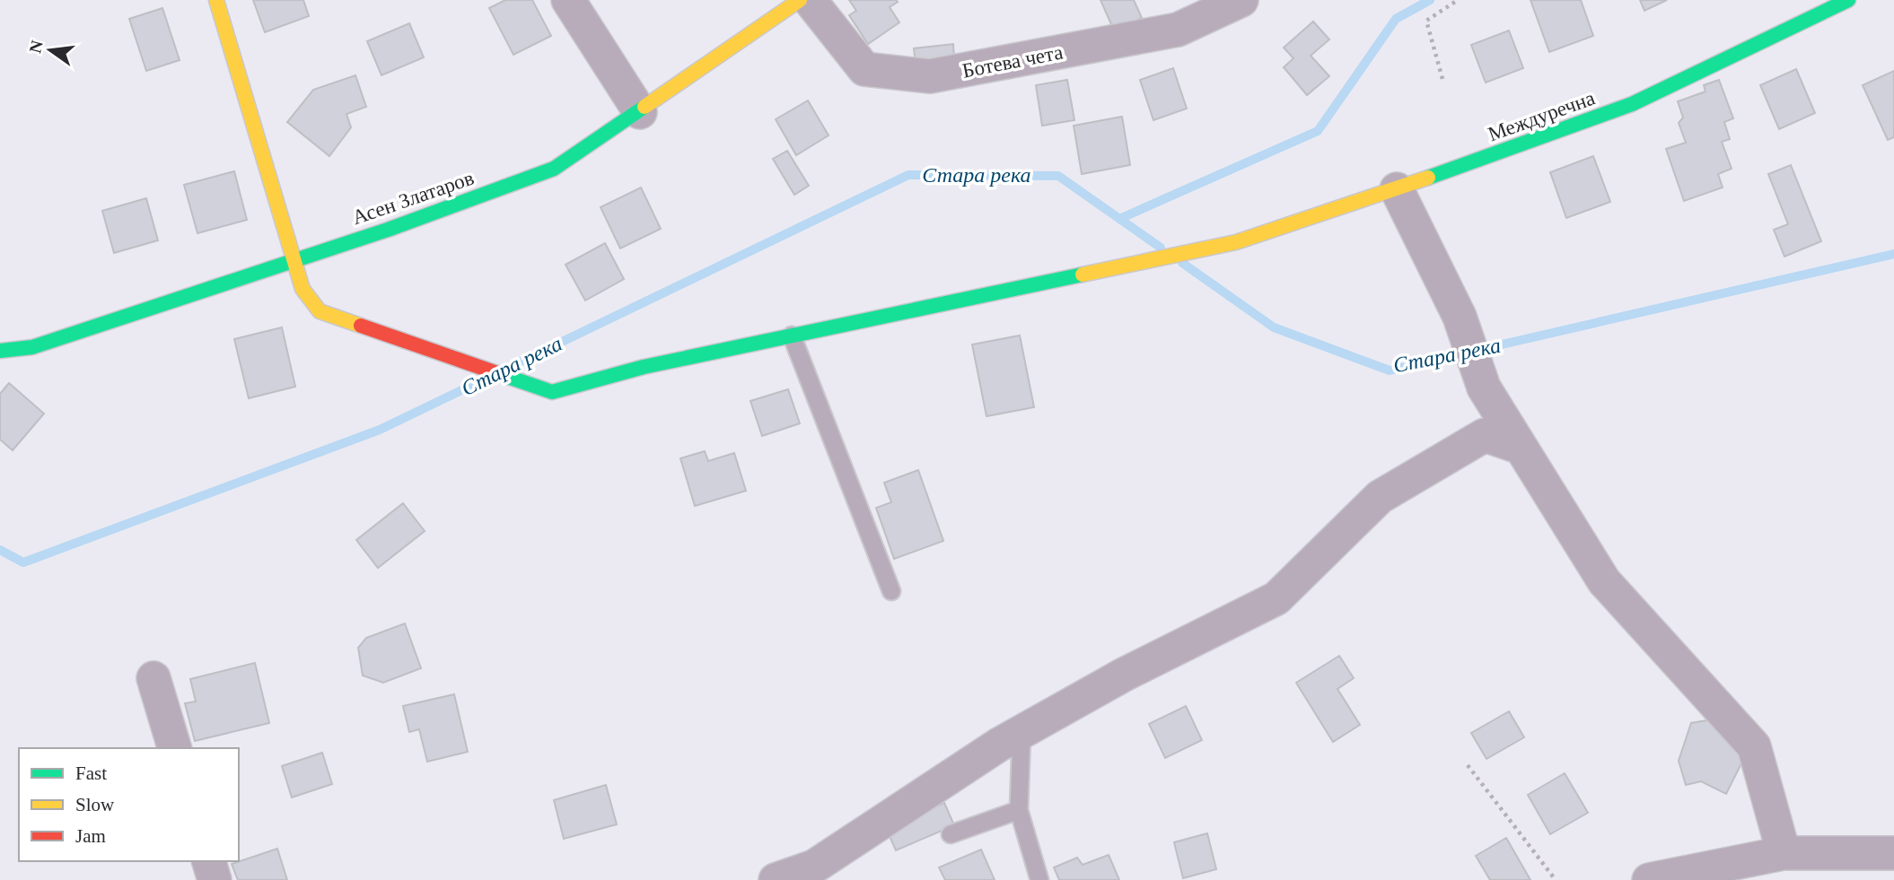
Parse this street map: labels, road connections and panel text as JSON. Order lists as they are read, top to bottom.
{
  "streets": {
    "street": ["Ботева чета", "Междуречна", "Асен Златаров"]
  },
  "crossings": [
    ["Междуречна", "Асен Златаров"]
  ],
  "water": ["Стара река"],
  "legend": ["Fast", "Slow", "Jam"],
  "north": "left"
}
